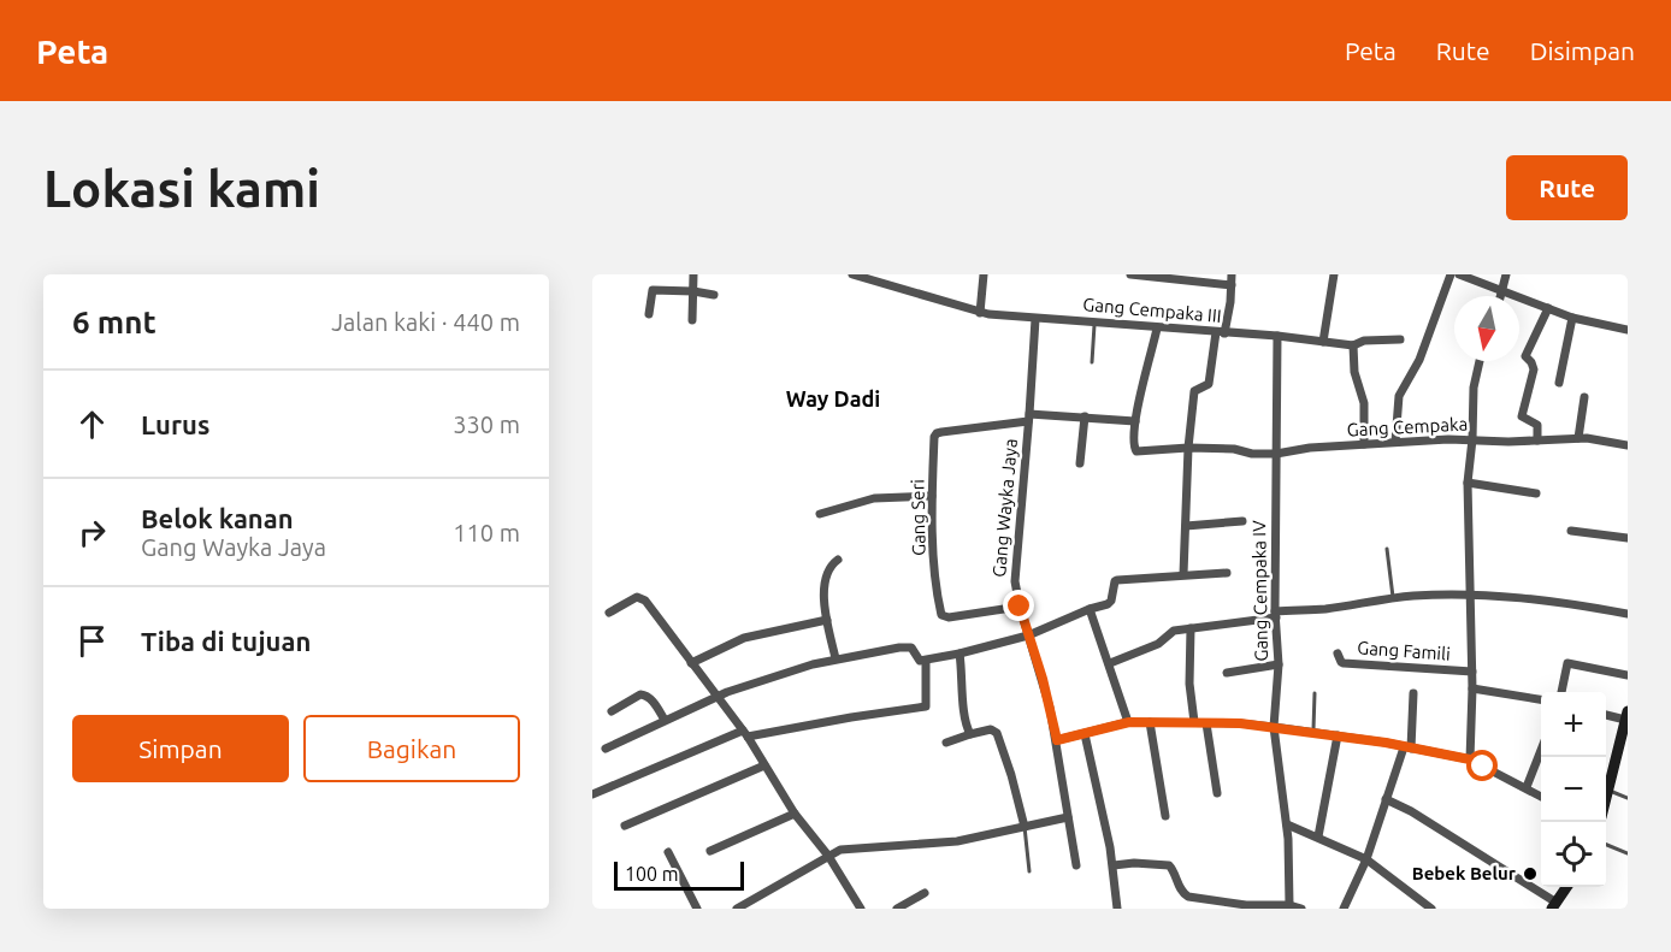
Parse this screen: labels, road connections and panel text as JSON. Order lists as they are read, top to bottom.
{
  "streets": {
    "street": [
      "Gang Cempaka III",
      "Gang Cempaka",
      "Gang Wayka Jaya",
      "Gang Seri",
      "Gang Cempaka IV",
      "Gang Famili"
    ]
  },
  "crossings": [
    ["Gang Cempaka III", "Gang Wayka Jaya"],
    ["Gang Cempaka III", "Gang Cempaka IV"],
    ["Gang Cempaka", "Gang Cempaka IV"],
    ["Gang Wayka Jaya", "Gang Seri"]
  ],
  "districts": ["Way Dadi"],
  "places": ["Bebek Belur"],
  "scale_bar": "100 m",
  "north": "bottom",
  "page": {
    "header": "Peta",
    "nav": ["Peta", "Rute", "Disimpan"],
    "buttons": [
      "Rute",
      ["Simpan", "Bagikan"]
    ],
    "title": "Lokasi kami",
    "heading": ["6 mnt", "Jalan kaki · 440 m"],
    "list": [
      ["Lurus", "330 m"],
      ["Belok kanan", "Gang Wayka Jaya", "110 m"],
      "Tiba di tujuan"
    ],
    "map_buttons": ["+", "−"],
    "scale": "100 m"
  }
}
